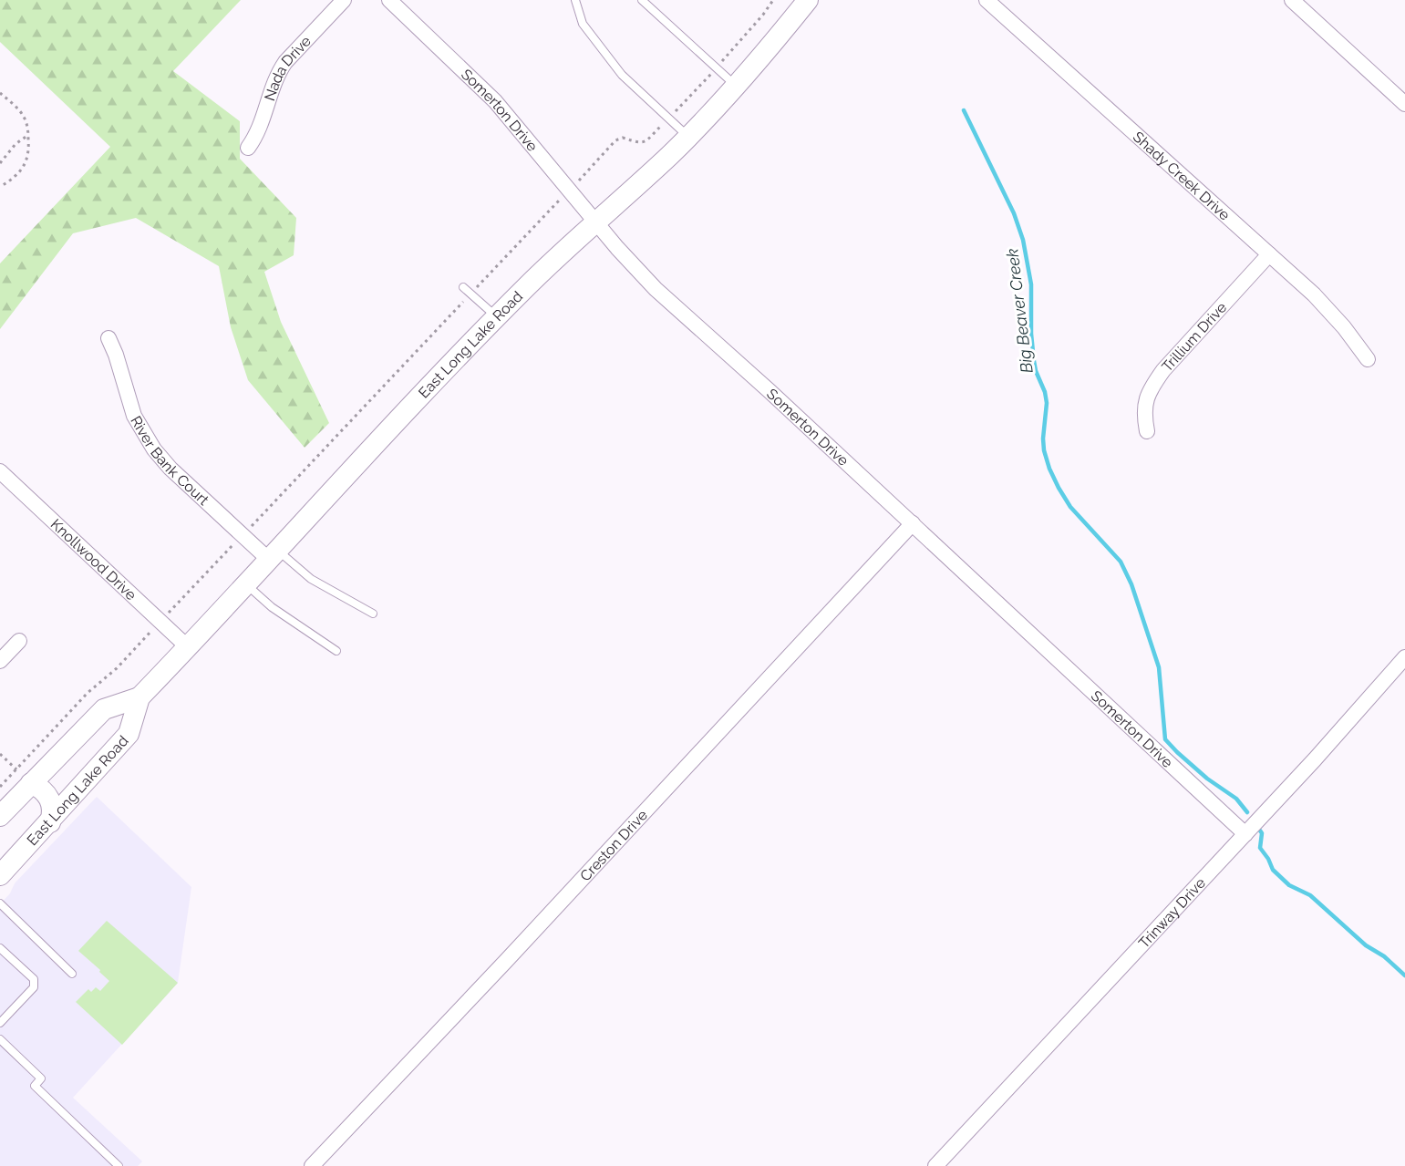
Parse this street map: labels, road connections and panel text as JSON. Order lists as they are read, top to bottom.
{
  "streets": {
    "main road": ["East Long Lake Road"],
    "street": [
      "Nada Drive",
      "Somerton Drive",
      "Shady Creek Drive",
      "Trillium Drive",
      "River Bank Court",
      "Knollwood Drive",
      "Creston Drive",
      "Trinway Drive"
    ]
  },
  "crossings": [
    ["Somerton Drive", "East Long Lake Road"],
    ["Somerton Drive", "Creston Drive"],
    ["Somerton Drive", "Trinway Drive"],
    ["Shady Creek Drive", "Trillium Drive"],
    ["East Long Lake Road", "River Bank Court"],
    ["East Long Lake Road", "Knollwood Drive"]
  ],
  "water": ["Big Beaver Creek"]
}
